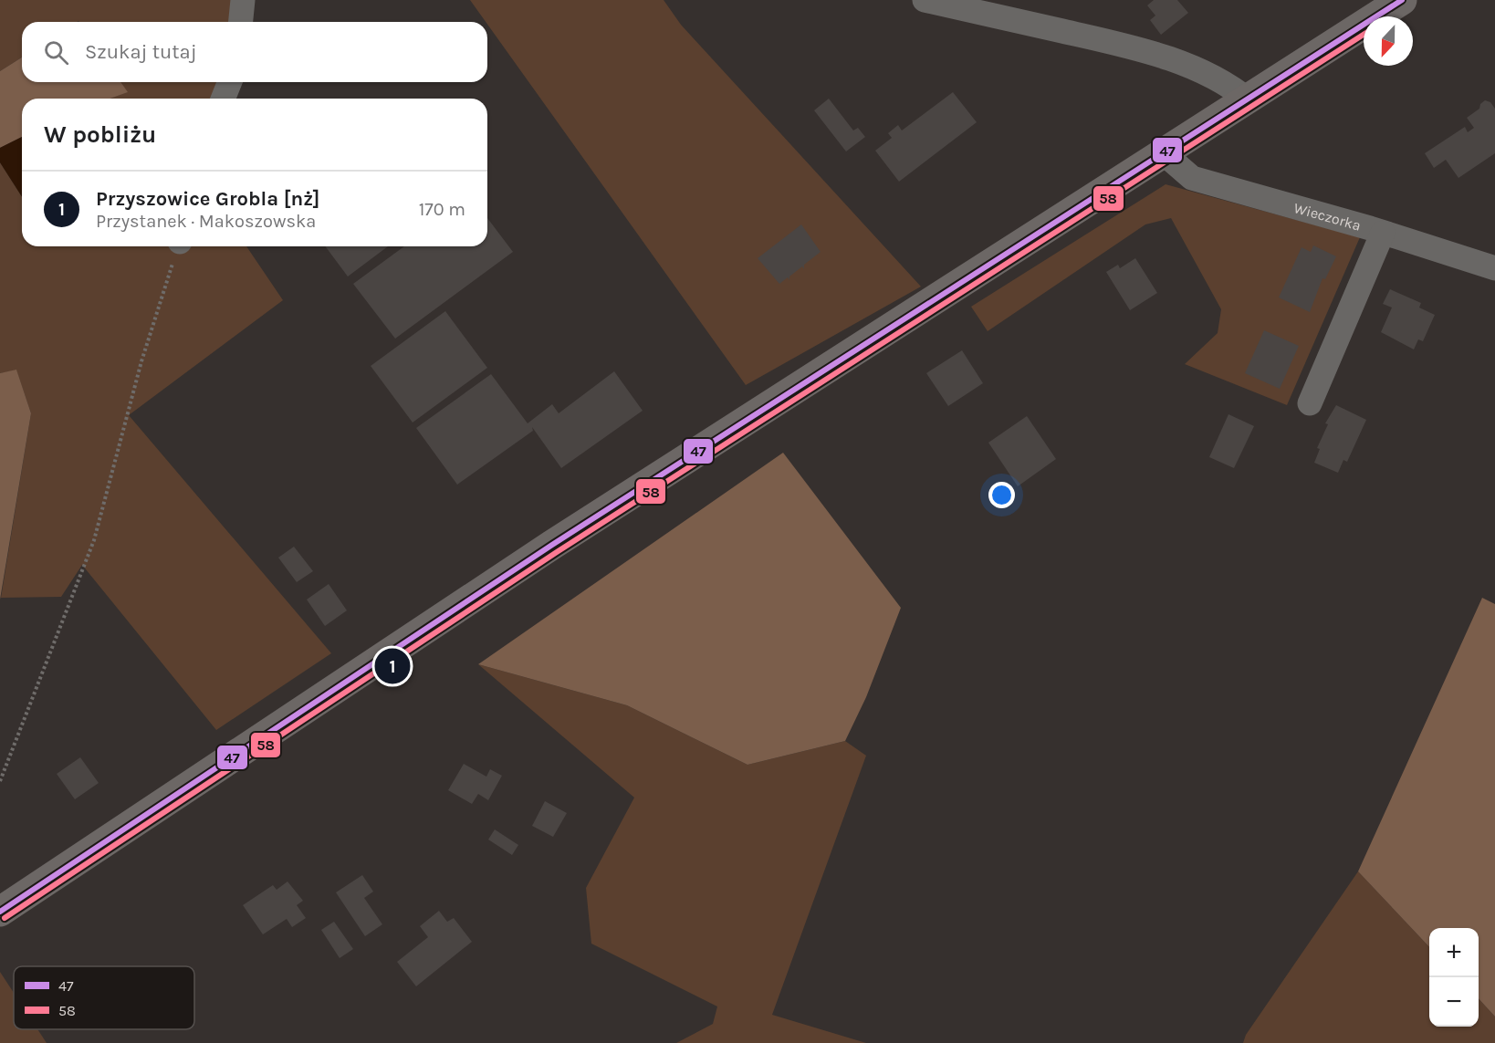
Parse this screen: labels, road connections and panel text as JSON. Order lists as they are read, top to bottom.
{
  "streets": {
    "street": ["Wieczorka"]
  },
  "lines": ["transit line 47", "transit line 58"],
  "legend": ["47", "58"],
  "north": "bottom",
  "page": {
    "search": "Szukaj tutaj",
    "heading": "W pobliżu",
    "list": [
      {
        "mark": "1",
        "name": "Przyszowice Grobla [nż]",
        "note": "Przystanek · Makoszowska",
        "value": "170 m"
      }
    ],
    "pins": "1",
    "map_buttons": ["+", "−"]
  }
}
